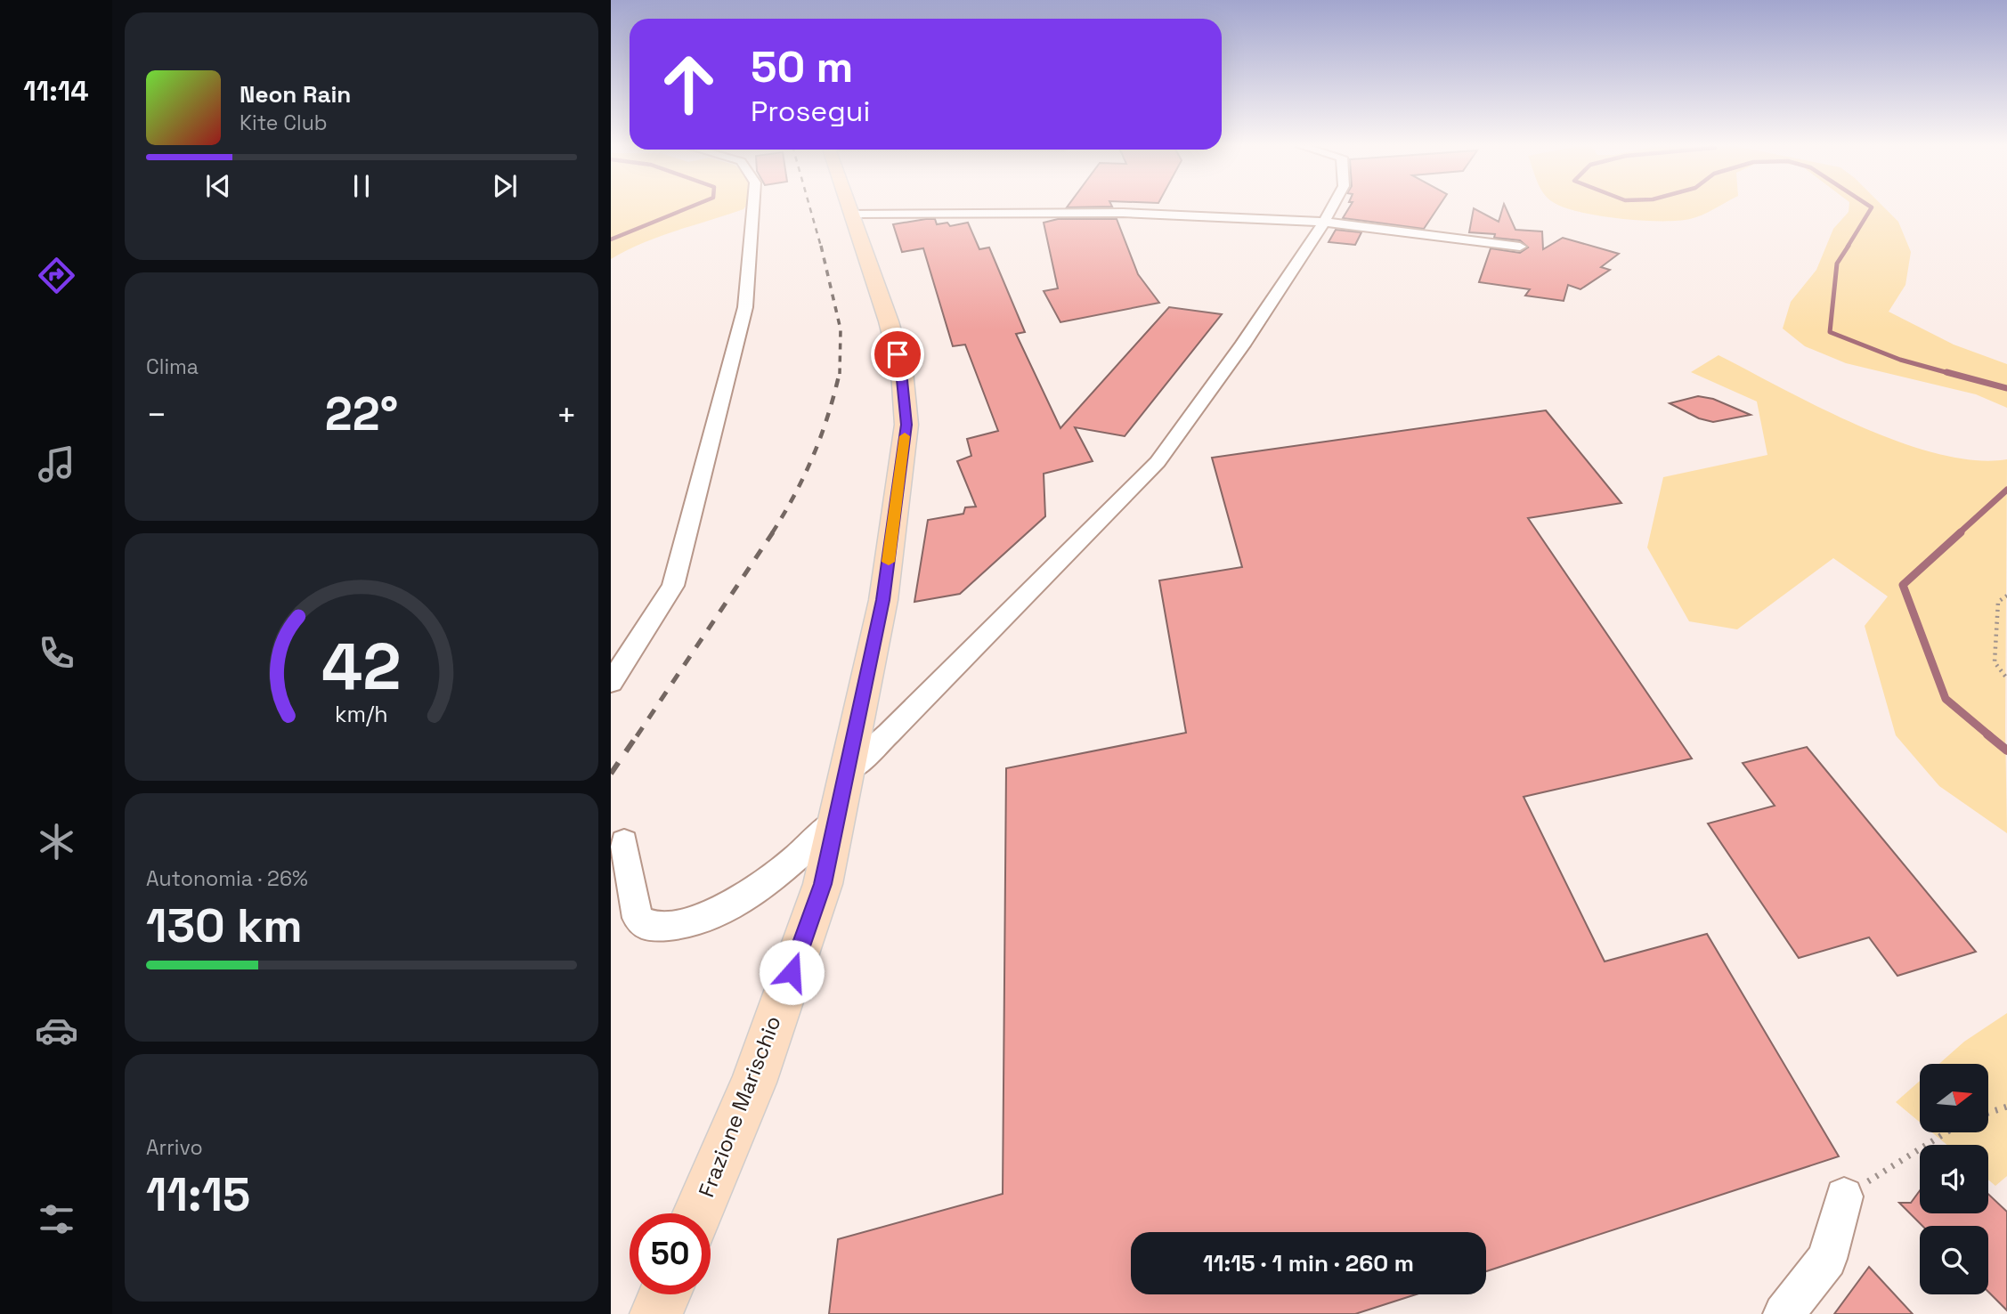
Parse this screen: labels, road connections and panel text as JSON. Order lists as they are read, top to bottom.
{
  "streets": {
    "main road": ["Frazione Marischio"]
  },
  "north": "right",
  "page": {
    "tabs": "11:14",
    "turn": ["50 m", "Prosegui"],
    "song": ["Neon Rain", "Kite Club"],
    "tile": [
      "Clima",
      ["Autonomia · 26%", "130 km"],
      ["Arrivo", "11:15"]
    ],
    "heat": ["−", "22°", "+"],
    "limit": "50",
    "trip": "11:15 · 1 min · 260 m",
    "gauge": ["42", "km/h"]
  }
}
